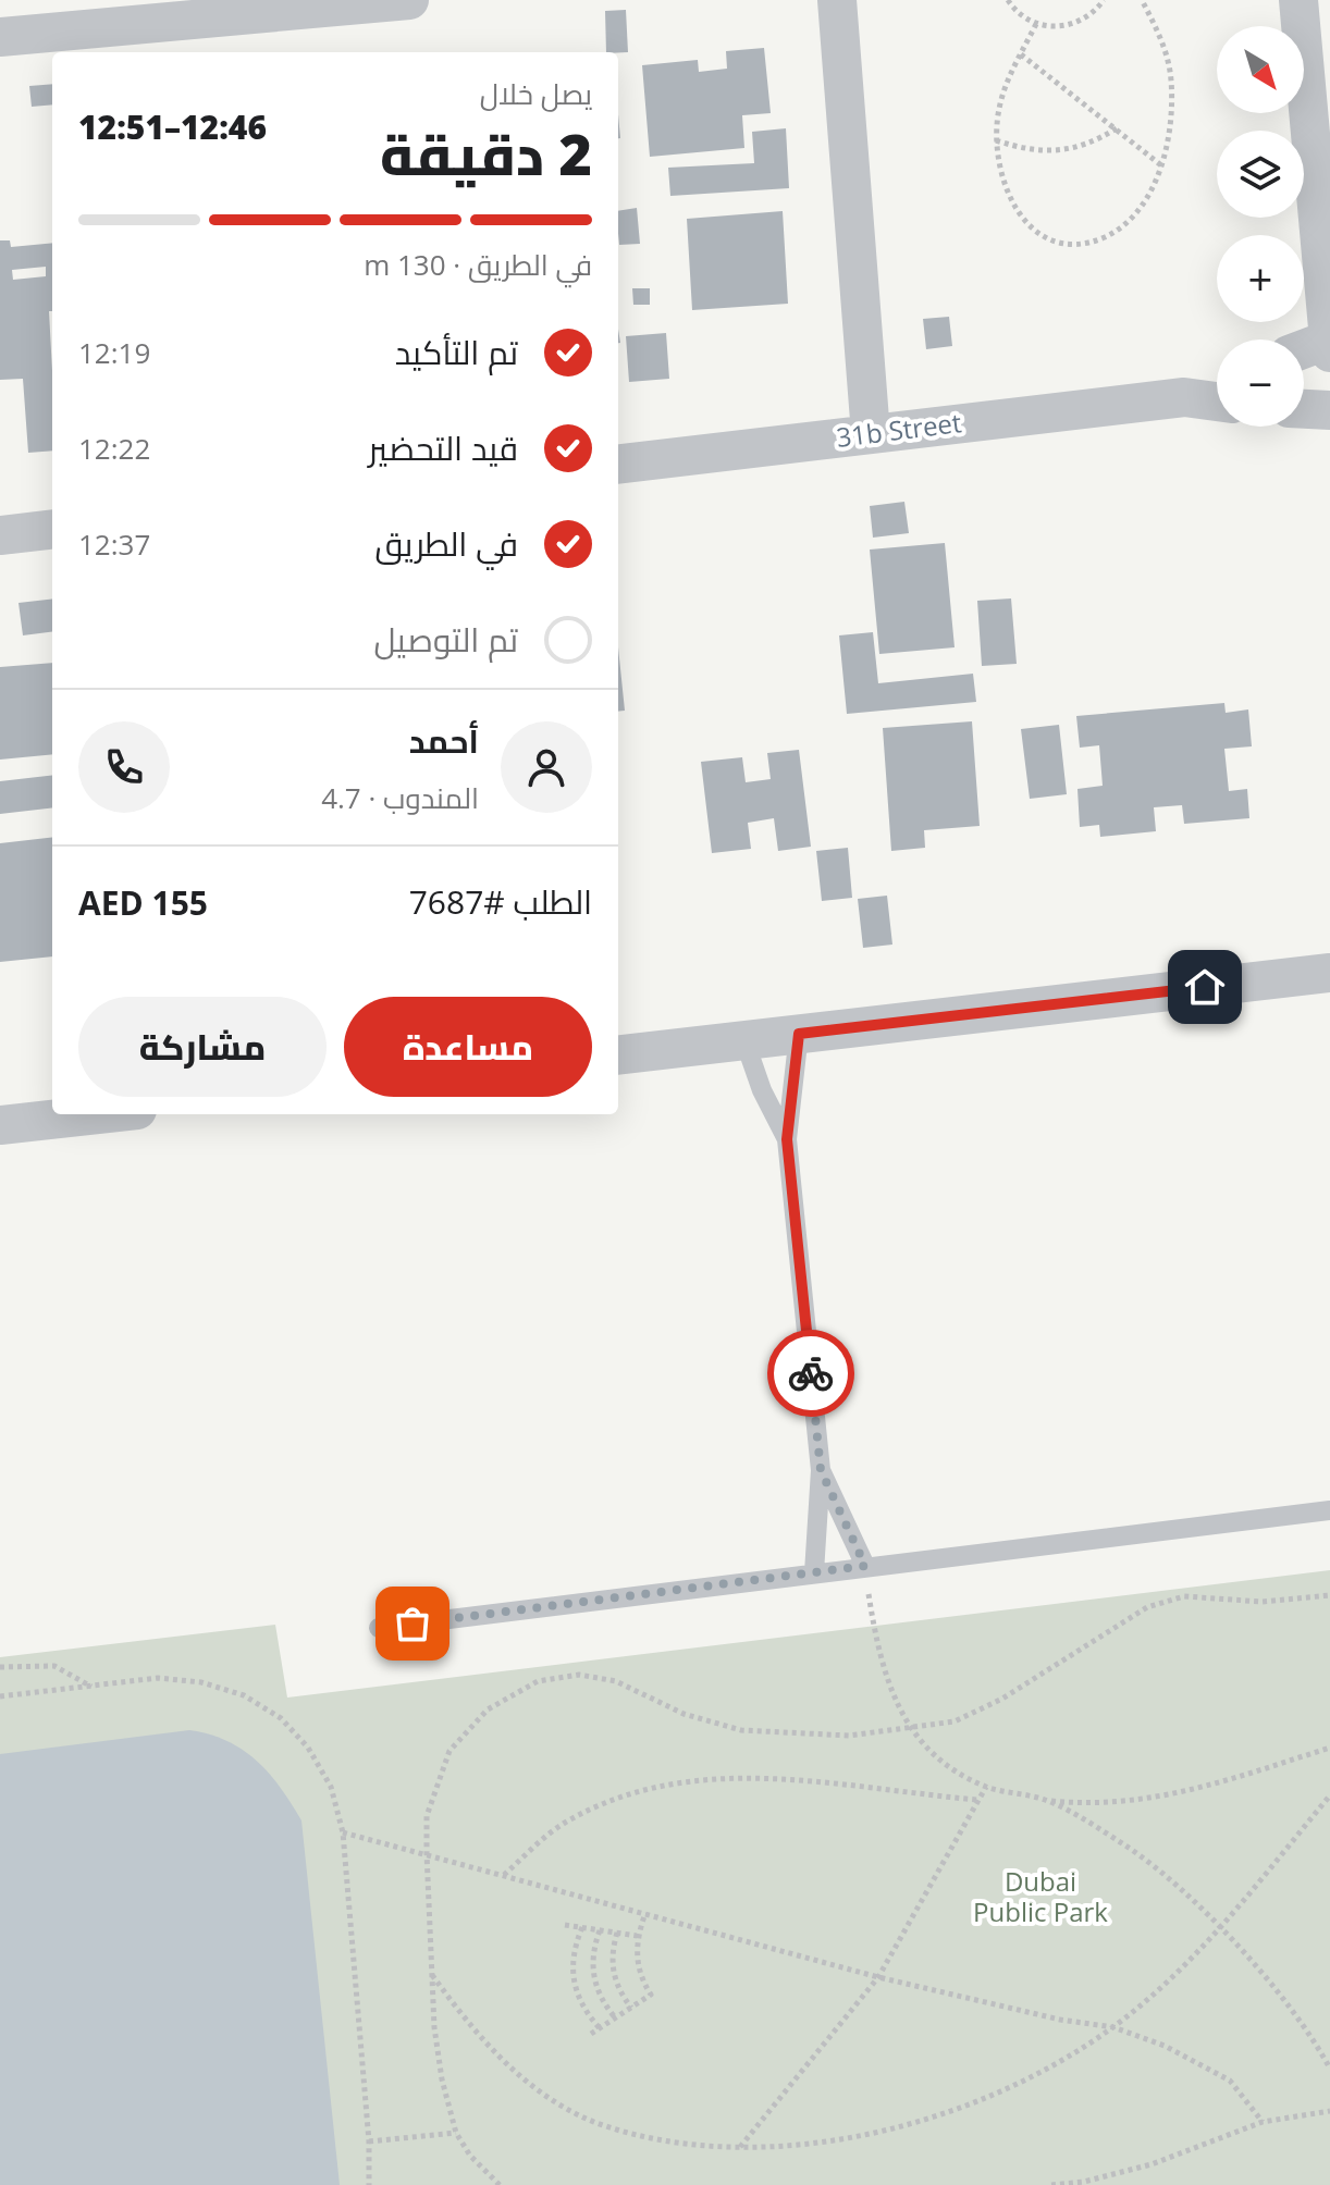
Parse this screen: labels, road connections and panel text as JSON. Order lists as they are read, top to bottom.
{
  "streets": {
    "street": ["31b Street"]
  },
  "parks": ["Dubai Public Park"],
  "north": "bottom right",
  "page": {
    "map_buttons": ["+", "−"],
    "heading": ["2 دقيقة", "يصل خلال", "12:46–12:51"],
    "panel": [
      "أحمد",
      "المندوب · 4.7",
      "الطلب #7687",
      "AED 155"
    ],
    "bar": "في الطريق · 130 m",
    "list": [
      ["تم التأكيد", "12:19"],
      ["قيد التحضير", "12:22"],
      ["في الطريق", "12:37"],
      "تم التوصيل"
    ],
    "buttons": ["مساعدة", "مشاركة"]
  }
}
